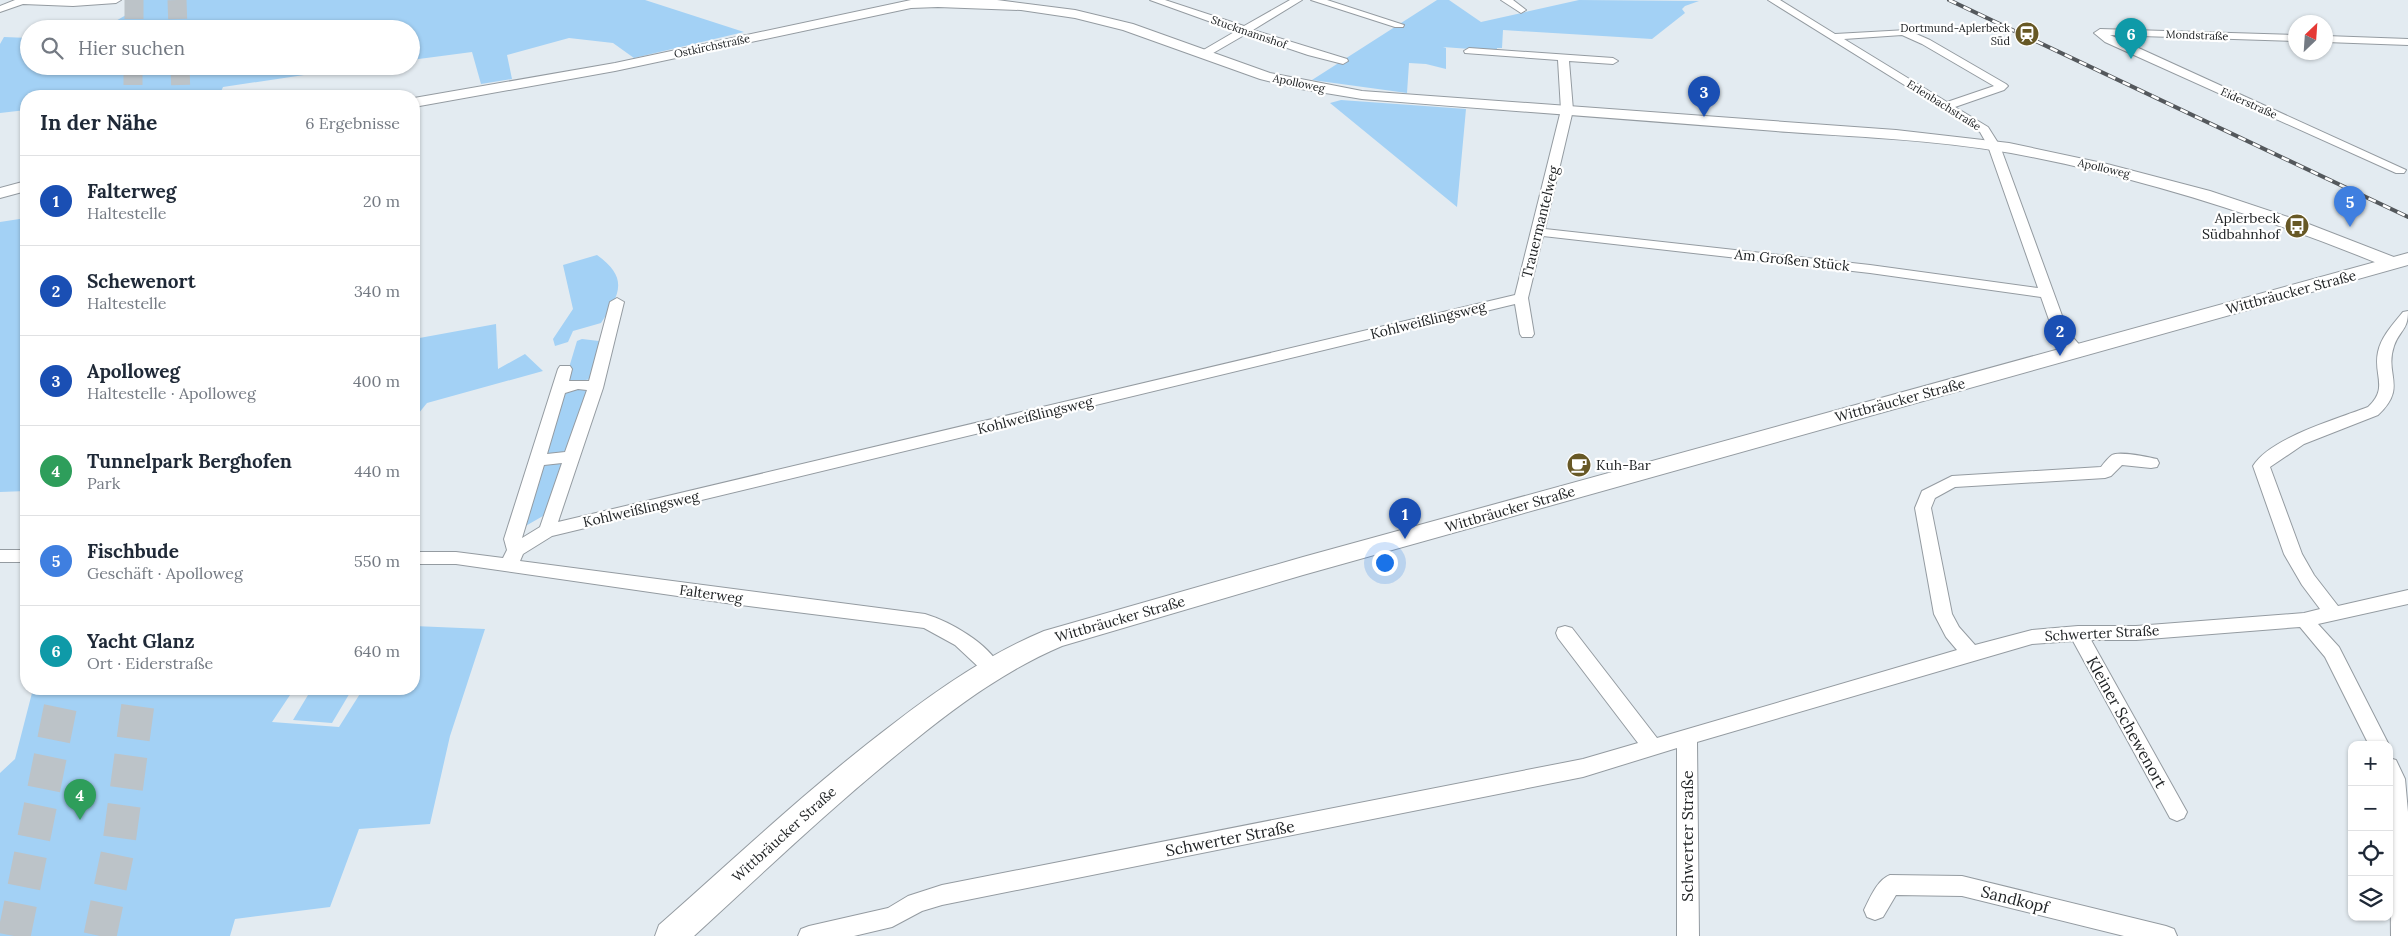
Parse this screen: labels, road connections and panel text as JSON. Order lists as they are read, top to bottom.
{
  "streets": {
    "main road": ["Wittbräucker Straße"],
    "street": [
      "Stuckmannshof",
      "Mondstraße",
      "Ostkirchstraße",
      "Apolloweg",
      "Eiderstraße",
      "Erlenbachstraße",
      "Trauermantelweg",
      "Am Großen Stück",
      "Kohlweißlingsweg",
      "Falterweg",
      "Schwerter Straße",
      "Kleiner Schewenort",
      "Sandkopf"
    ]
  },
  "crossings": [
    ["Mondstraße", "Eiderstraße"],
    ["Ostkirchstraße", "Apolloweg"],
    ["Apolloweg", "Erlenbachstraße"],
    ["Apolloweg", "Trauermantelweg"],
    ["Apolloweg", "Wittbräucker Straße"],
    ["Erlenbachstraße", "Am Großen Stück"],
    ["Erlenbachstraße", "Wittbräucker Straße"],
    ["Trauermantelweg", "Am Großen Stück"],
    ["Trauermantelweg", "Kohlweißlingsweg"],
    ["Wittbräucker Straße", "Falterweg"],
    ["Kohlweißlingsweg", "Falterweg"],
    ["Schwerter Straße", "Kleiner Schewenort"]
  ],
  "places": {
    "station": ["Dortmund-Aplerbeck Süd"],
    "bus stop": ["Aplerbeck Südbahnhof"],
    "cafe": ["Kuh-Bar"]
  },
  "north": "top right",
  "page": {
    "pins": [
      "6",
      "3",
      "5",
      "2",
      "1",
      "4"
    ],
    "search": "Hier suchen",
    "heading": ["In der Nähe", "6 Ergebnisse"],
    "list": [
      {
        "mark": "1",
        "name": "Falterweg",
        "note": "Haltestelle",
        "value": "20 m"
      },
      {
        "mark": "2",
        "name": "Schewenort",
        "note": "Haltestelle",
        "value": "340 m"
      },
      {
        "mark": "3",
        "name": "Apolloweg",
        "note": "Haltestelle · Apolloweg",
        "value": "400 m"
      },
      {
        "mark": "4",
        "name": "Tunnelpark Berghofen",
        "note": "Park",
        "value": "440 m"
      },
      {
        "mark": "5",
        "name": "Fischbude",
        "note": "Geschäft · Apolloweg",
        "value": "550 m"
      },
      {
        "mark": "6",
        "name": "Yacht Glanz",
        "note": "Ort · Eiderstraße",
        "value": "640 m"
      }
    ],
    "map_buttons": ["+", "−"]
  }
}
